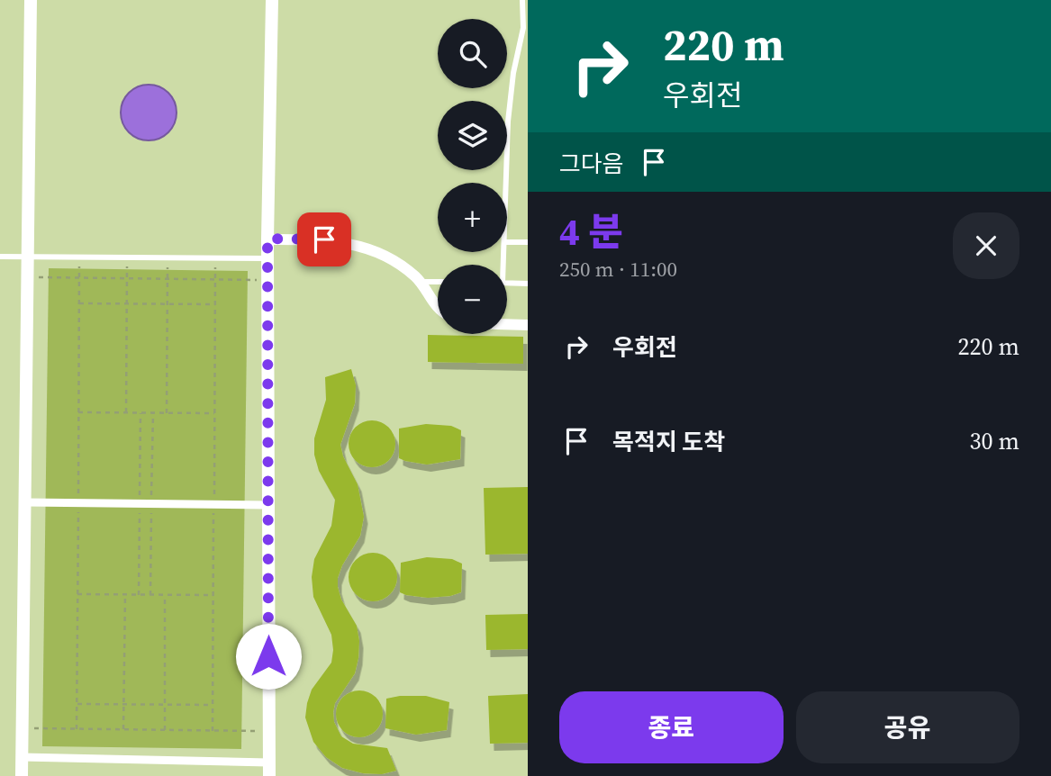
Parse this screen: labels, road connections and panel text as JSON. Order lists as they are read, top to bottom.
{
  "page": {
    "turn": ["220 m", "우회전"],
    "map_buttons": ["+", "−"],
    "then": "그다음",
    "heading": ["4 분", "250 m · 11:00"],
    "list": [
      {
        "name": "우회전",
        "value": "220 m"
      },
      {
        "name": "목적지 도착",
        "value": "30 m"
      }
    ],
    "buttons": ["종료", "공유"]
  }
}
